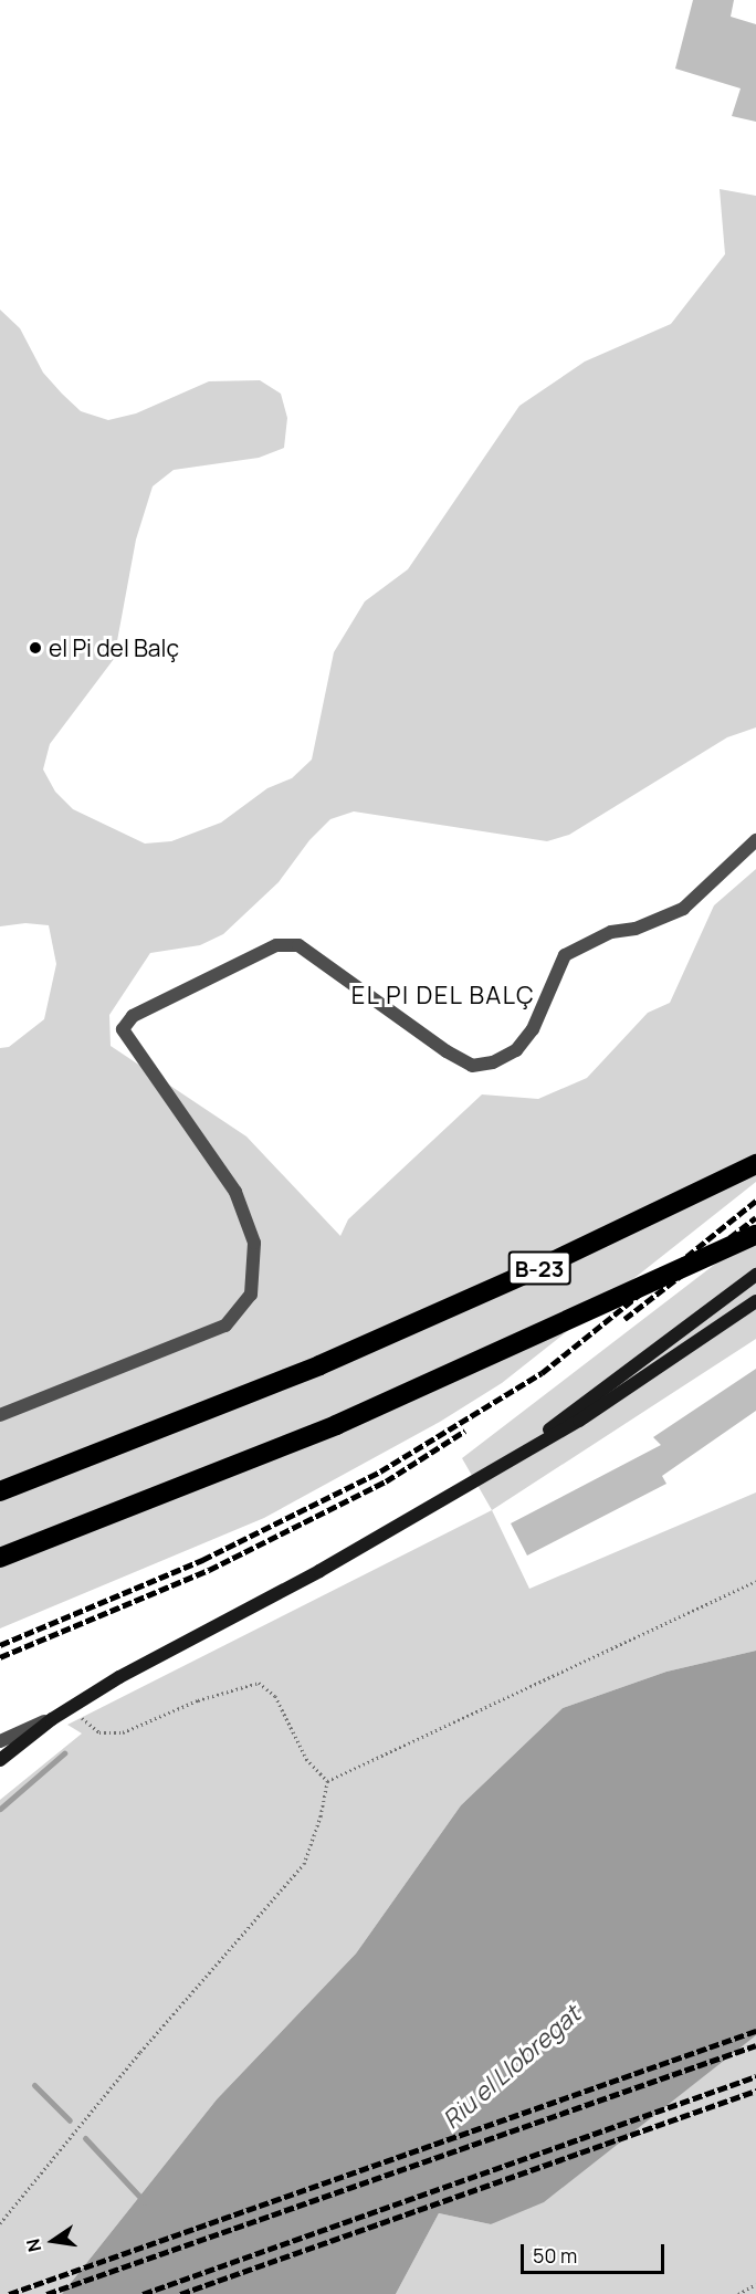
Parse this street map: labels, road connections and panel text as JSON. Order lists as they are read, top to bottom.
{
  "streets": {
    "highway": ["B-23"]
  },
  "districts": ["EL PI DEL BALÇ"],
  "water": ["Riu el Llobregat"],
  "places": ["el Pi del Balç"],
  "scale_bar": "50 m",
  "north": "left"
}
